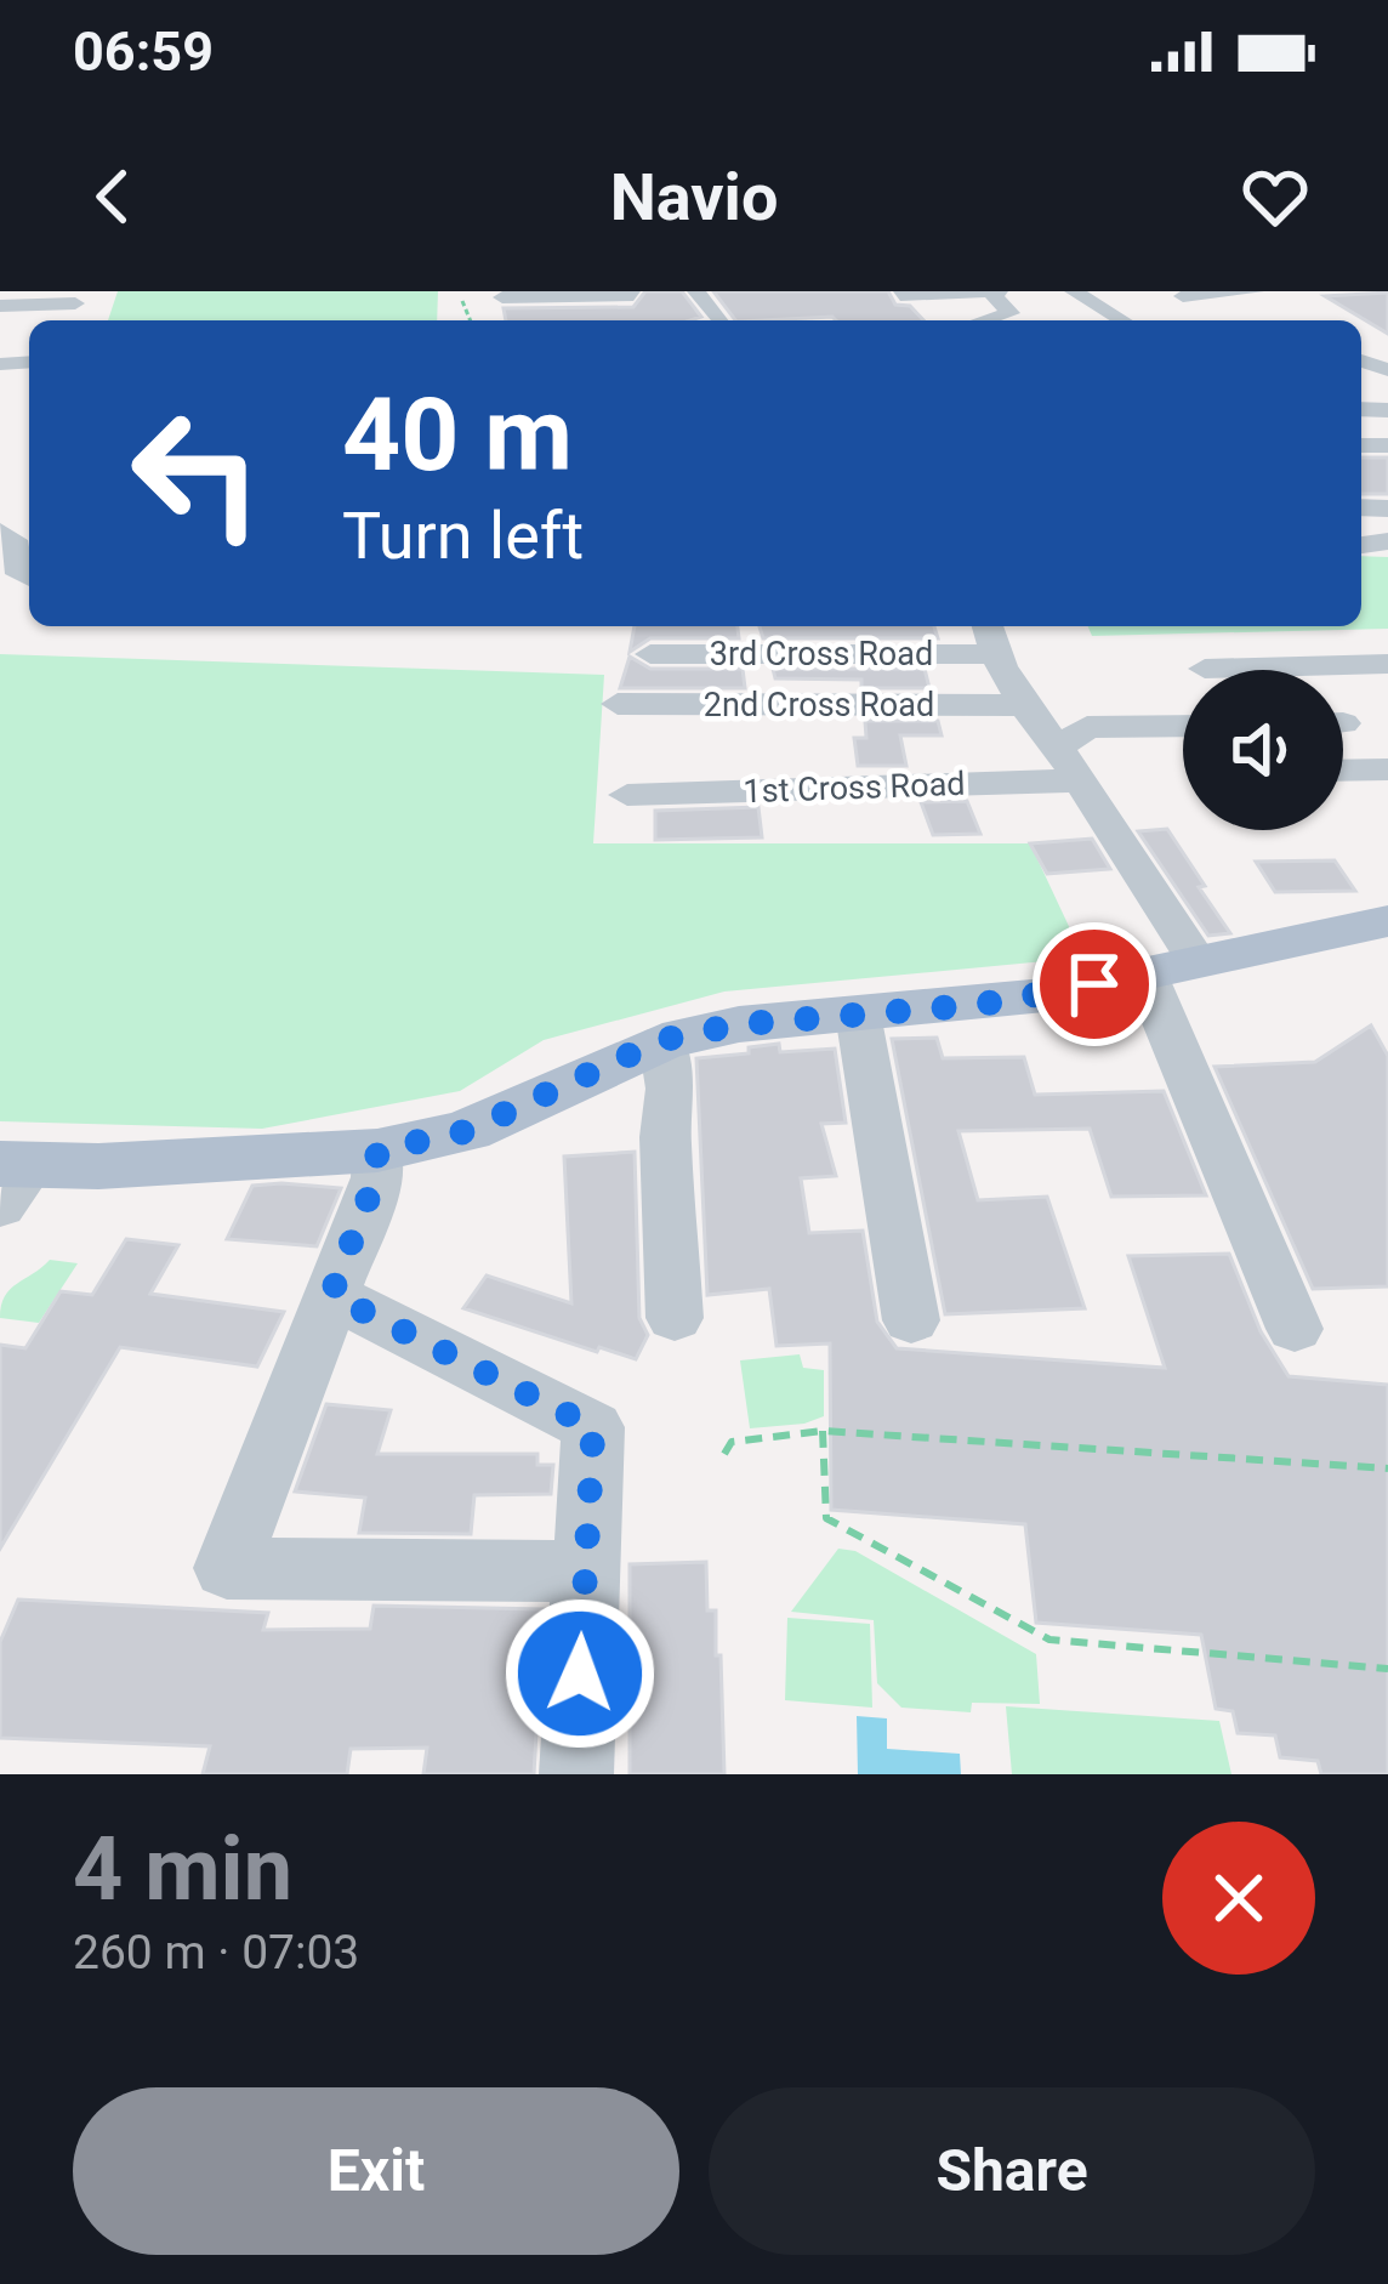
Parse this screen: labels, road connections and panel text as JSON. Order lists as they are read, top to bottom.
{
  "streets": {
    "street": ["3rd Cross Road", "2nd Cross Road", "1st Cross Road"]
  },
  "page": {
    "status": "06:59",
    "header": "Navio",
    "turn": ["40 m", "Turn left"],
    "heading": ["4 min", "260 m · 07:03"],
    "buttons": ["Exit", "Share"]
  }
}
